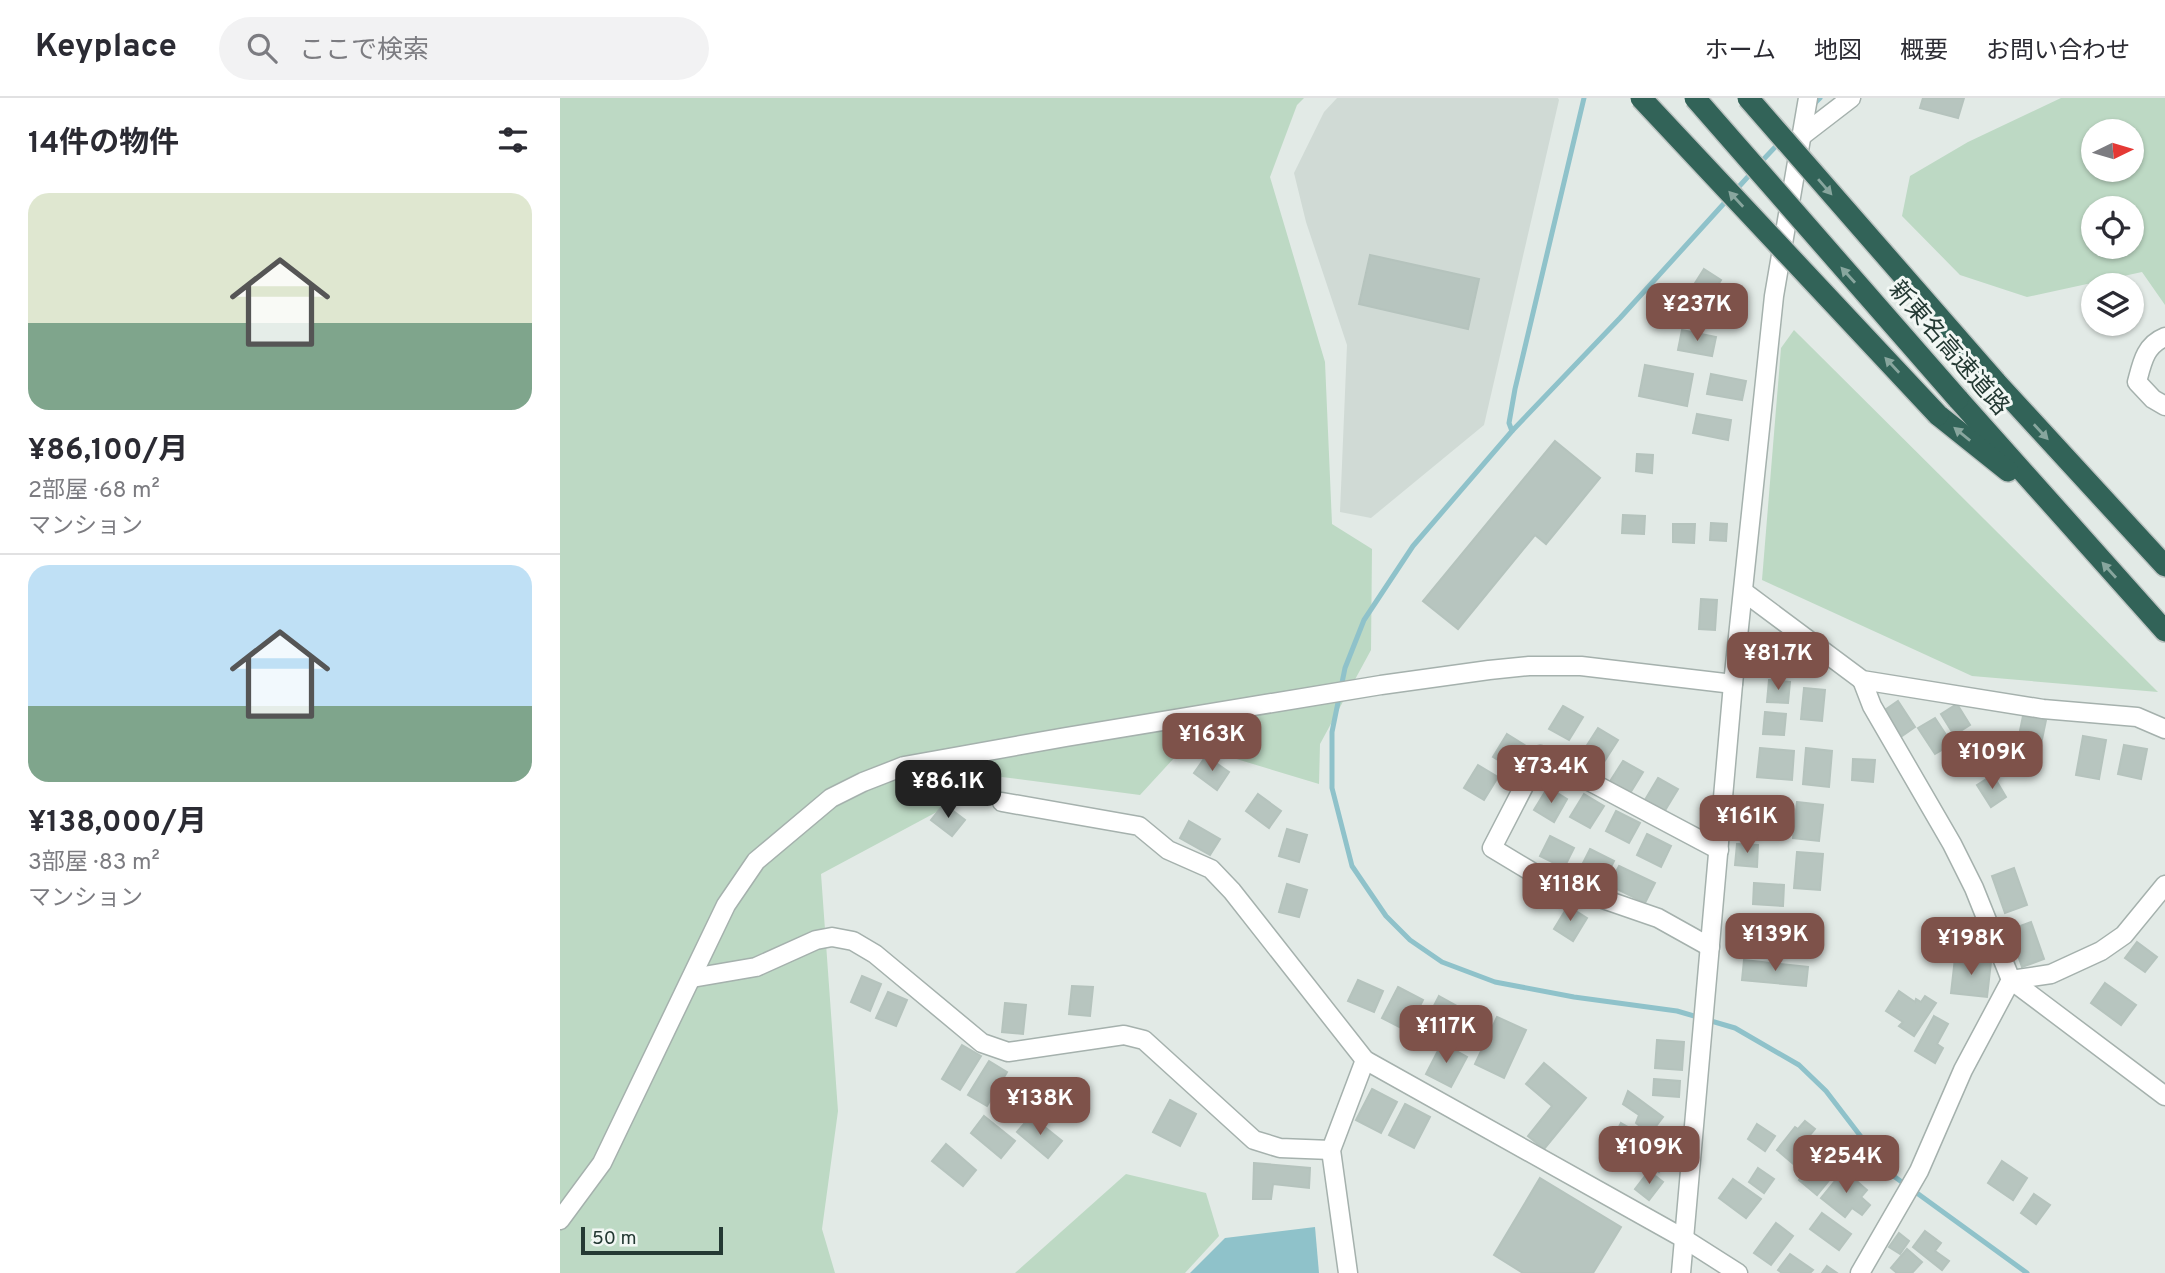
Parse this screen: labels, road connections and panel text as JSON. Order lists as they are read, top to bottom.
{
  "streets": {
    "highway": ["新東名高速道路"]
  },
  "scale_bar": "50 m",
  "north": "right",
  "page": {
    "header": "Keyplace",
    "search": "ここで検索",
    "nav": [
      "ホーム",
      "地図",
      "概要",
      "お問い合わせ"
    ],
    "heading": "14件の物件",
    "list": [
      {
        "name": "¥86,100/月",
        "note": "2部屋 · 68 m² · マンション"
      },
      {
        "name": "¥138,000/月",
        "note": "3部屋 · 83 m² · マンション"
      }
    ],
    "price": [
      "¥237K",
      "¥81.7K",
      "¥163K",
      "¥109K",
      "¥73.4K",
      "¥86.1K",
      "¥161K",
      "¥118K",
      "¥139K",
      "¥198K",
      "¥117K",
      "¥138K",
      "¥109K",
      "¥254K"
    ],
    "scale": "50 m"
  }
}
